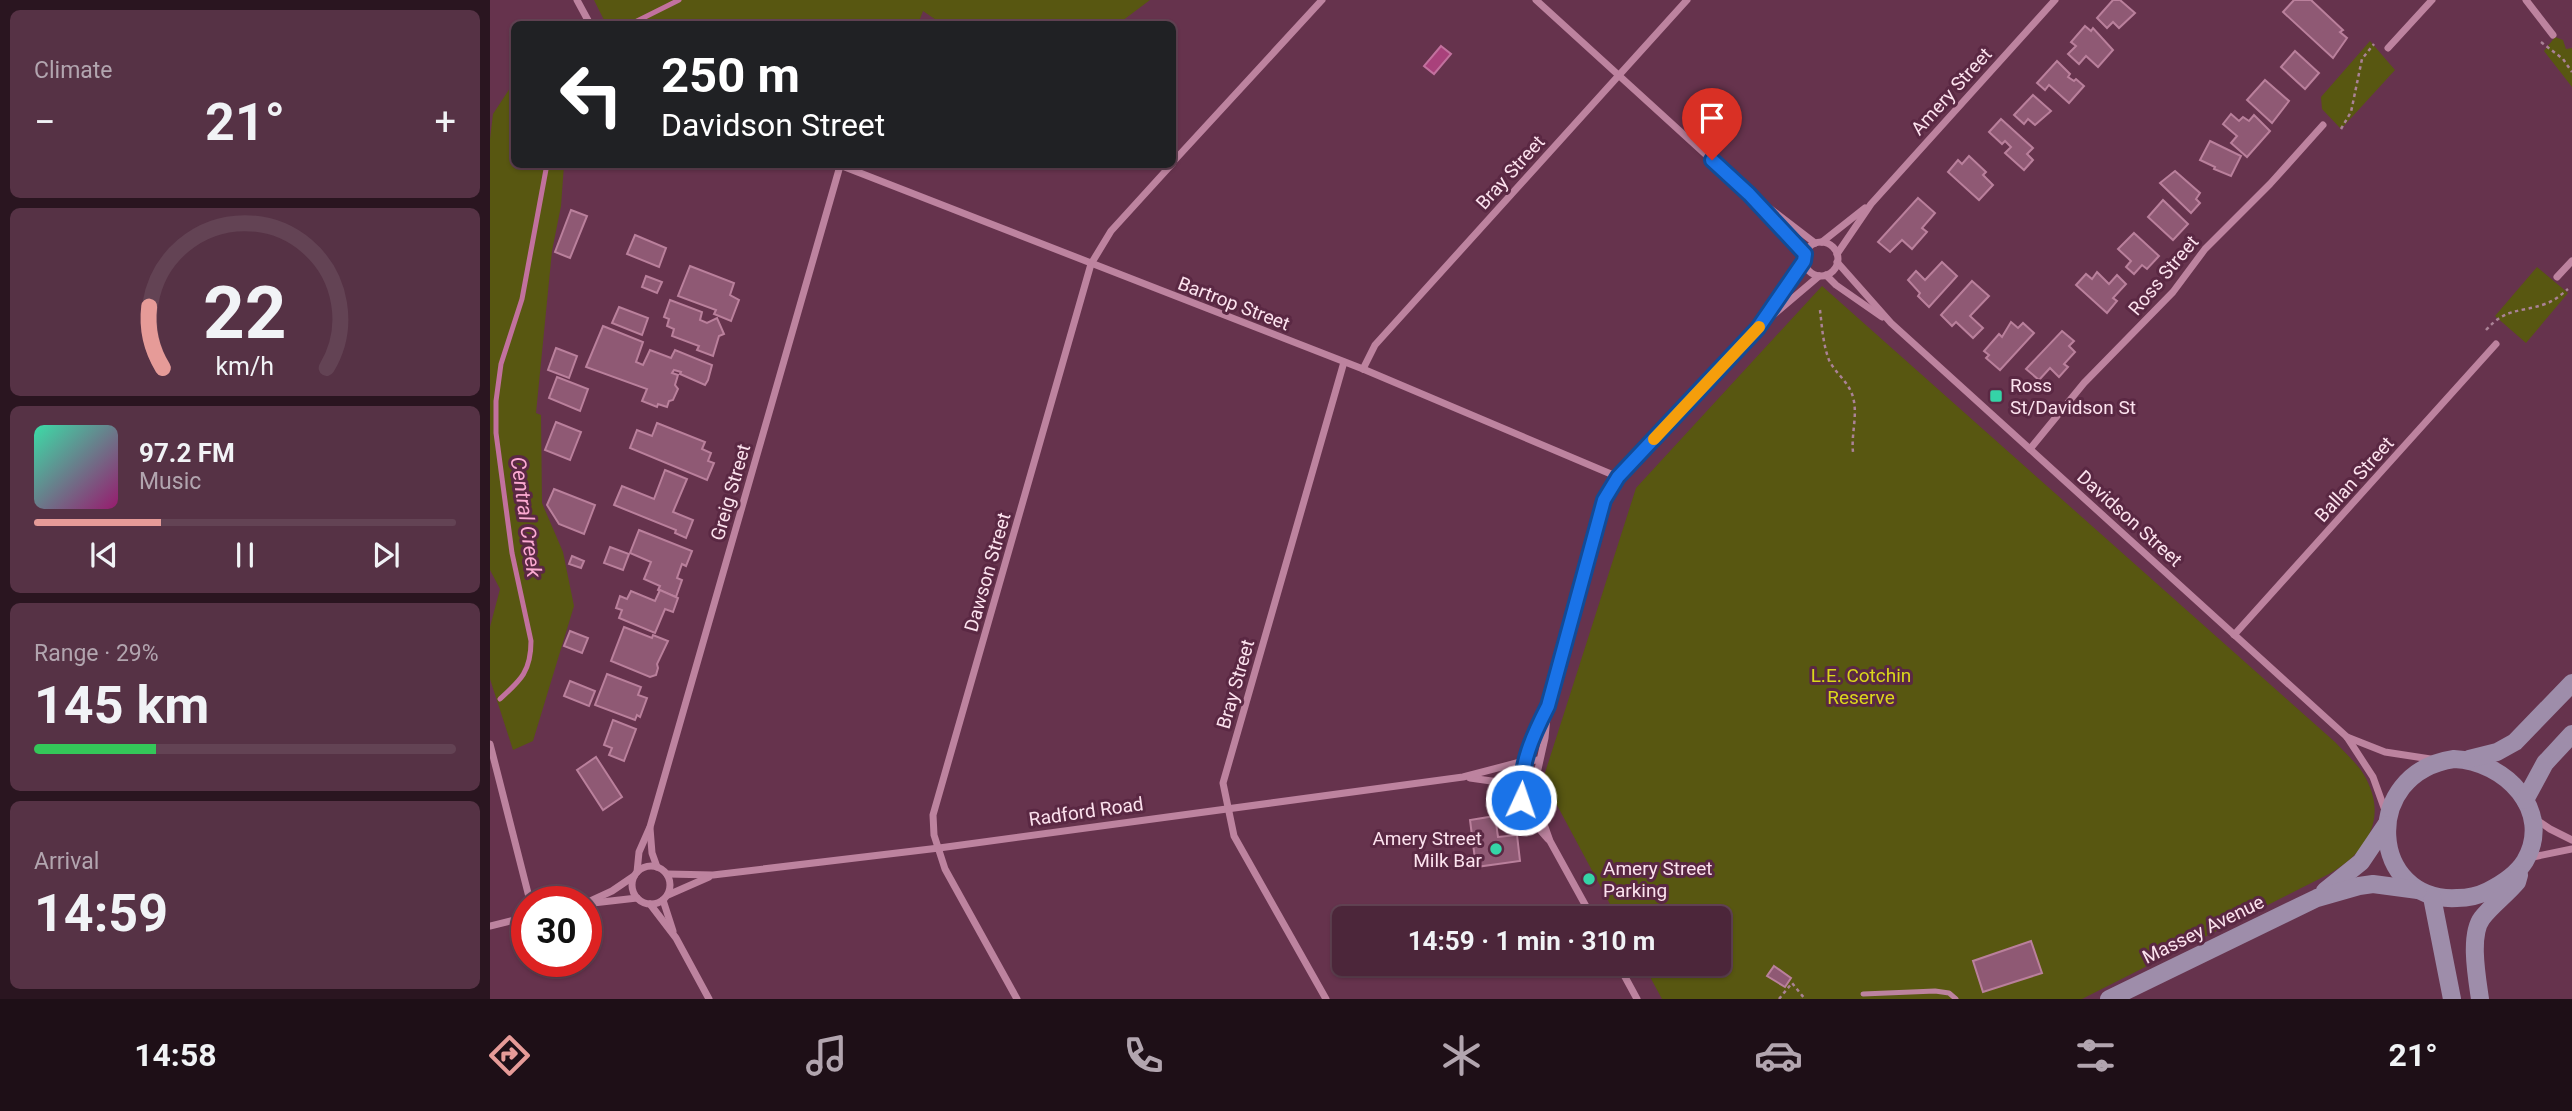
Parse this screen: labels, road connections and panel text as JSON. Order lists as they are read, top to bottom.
{
  "streets": {
    "street": [
      "Amery Street",
      "Bray Street",
      "Ross Street",
      "Bartrop Street",
      "Ballan Street",
      "Greig Street",
      "Davidson Street",
      "Dawson Street",
      "Radford Road",
      "Massey Avenue"
    ]
  },
  "crossings": [
    ["Amery Street", "Davidson Street"],
    ["Bray Street", "Bartrop Street"],
    ["Bray Street", "Radford Road"],
    ["Ross Street", "Davidson Street"],
    ["Bartrop Street", "Dawson Street"],
    ["Ballan Street", "Davidson Street"],
    ["Greig Street", "Radford Road"],
    ["Davidson Street", "Massey Avenue"],
    ["Dawson Street", "Radford Road"]
  ],
  "water": ["Central Creek"],
  "parks": ["L.E. Cotchin Reserve"],
  "places": {
    "transit": ["Ross St/Davidson St"],
    "other": ["Amery Street Milk Bar", "Amery Street Parking"]
  },
  "page": {
    "tile": [
      "Climate",
      ["Range · 29%", "145 km"],
      ["Arrival", "14:59"]
    ],
    "turn": ["250 m", "Davidson Street"],
    "heat": ["−", "21°", "+"],
    "song": ["97.2 FM", "Music"],
    "limit": "30",
    "trip": "14:59 · 1 min · 310 m",
    "tabs": ["14:58", "21°"],
    "gauge": ["22", "km/h"]
  }
}
